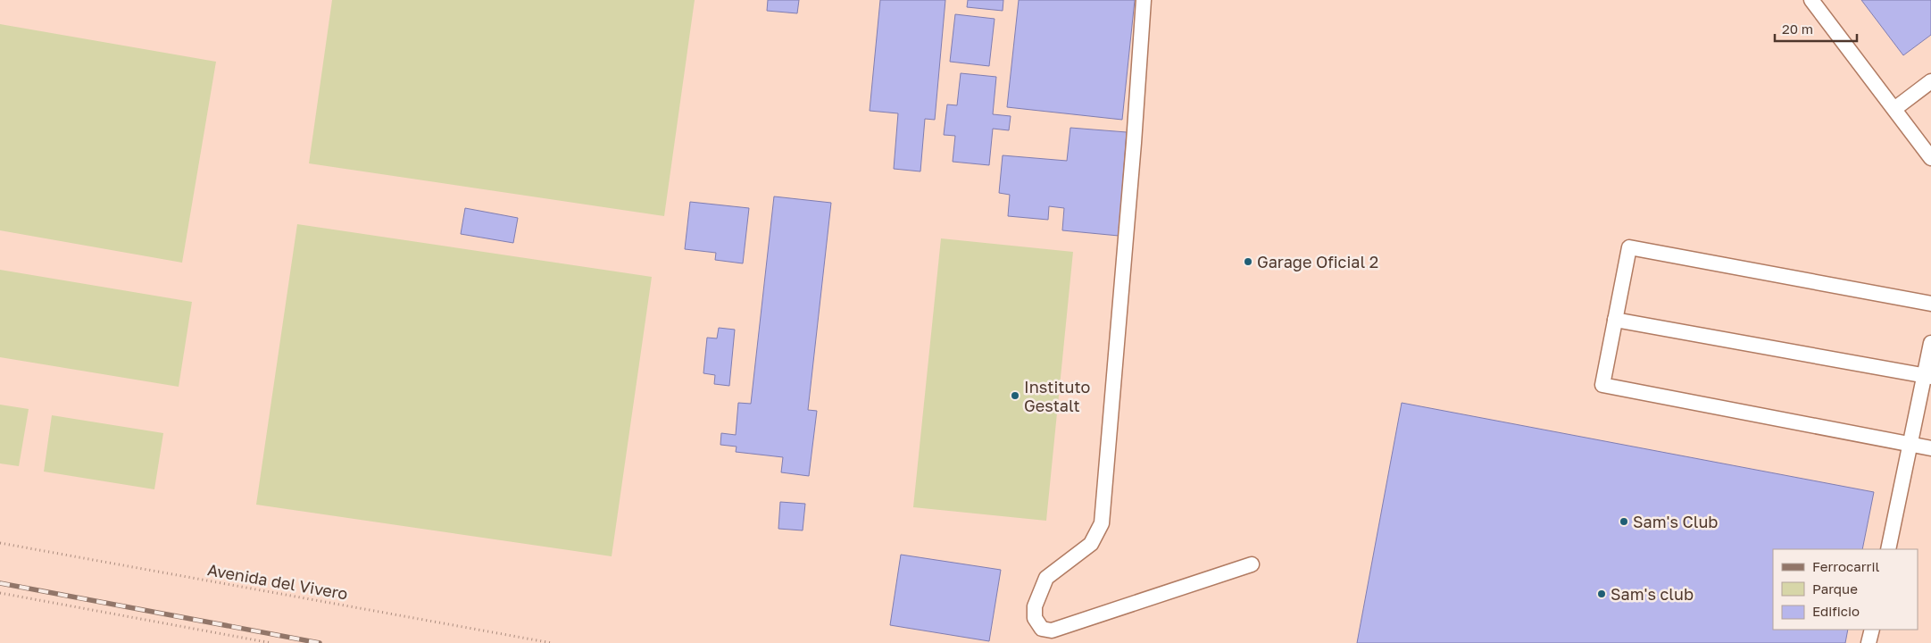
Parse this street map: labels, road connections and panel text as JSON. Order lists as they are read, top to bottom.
{
  "streets": {
    "path": ["Avenida del Vivero"]
  },
  "places": [
    "Garage Oficial 2",
    "Instituto Gestalt",
    "Sam's Club",
    "Sam's club"
  ],
  "legend": ["Ferrocarril", "Parque", "Edificio"],
  "scale_bar": "20 m"
}
